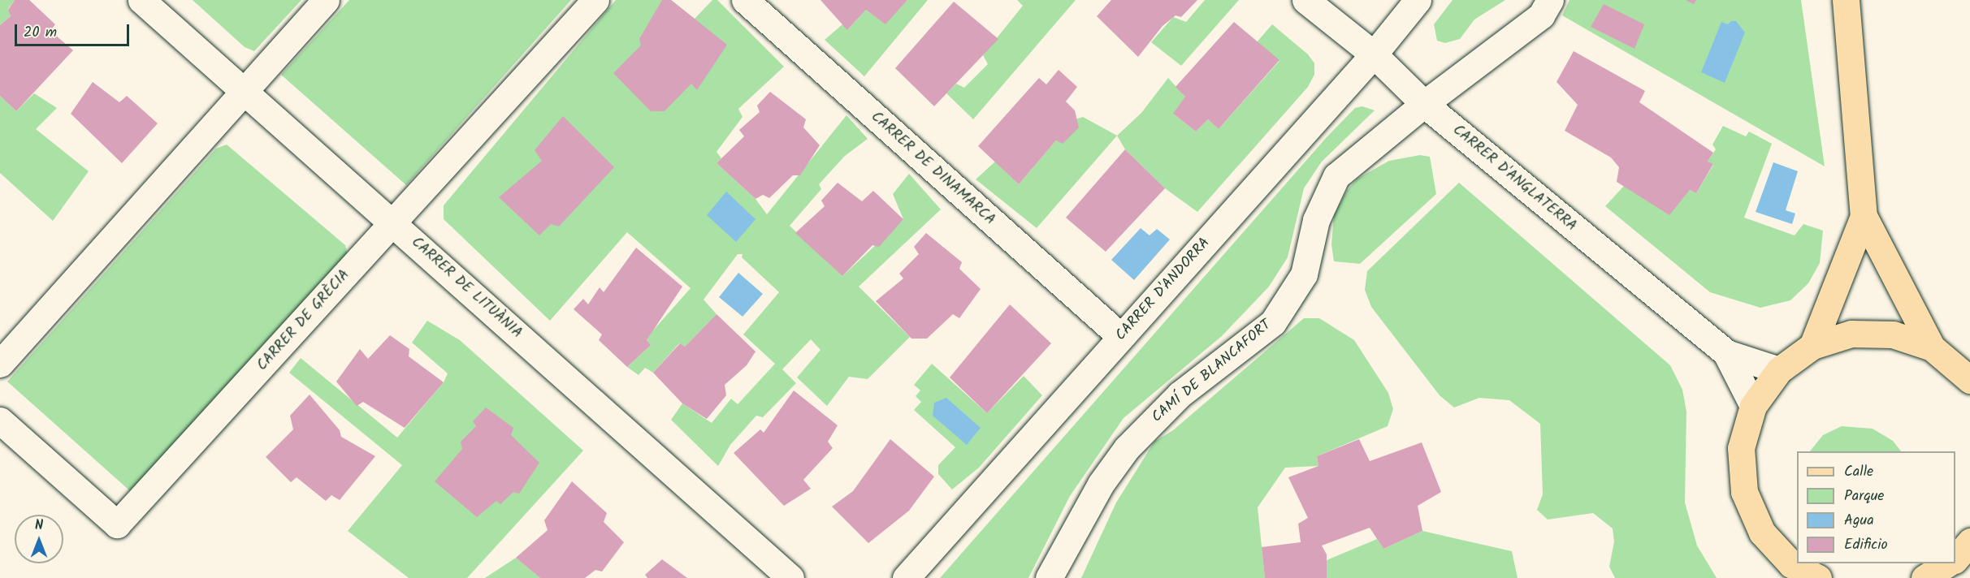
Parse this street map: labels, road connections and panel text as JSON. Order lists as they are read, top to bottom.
{
  "streets": {
    "street": [
      "CARRER DE DINAMARCA",
      "CARRER D'ANGLATERRA",
      "CARRER DE LITUÀNIA",
      "CARRER D'ANDORRA",
      "CARRER DE GRÈCIA",
      "CAMÍ DE BLANCAFORT"
    ]
  },
  "crossings": [
    ["CARRER DE DINAMARCA", "CARRER D'ANDORRA"],
    ["CARRER D'ANGLATERRA", "CARRER D'ANDORRA"],
    ["CARRER D'ANGLATERRA", "CAMÍ DE BLANCAFORT"],
    ["CARRER DE LITUÀNIA", "CARRER DE GRÈCIA"]
  ],
  "legend": [
    "Calle",
    "Parque",
    "Agua",
    "Edificio"
  ],
  "scale_bar": "20 m",
  "north": "top"
}
